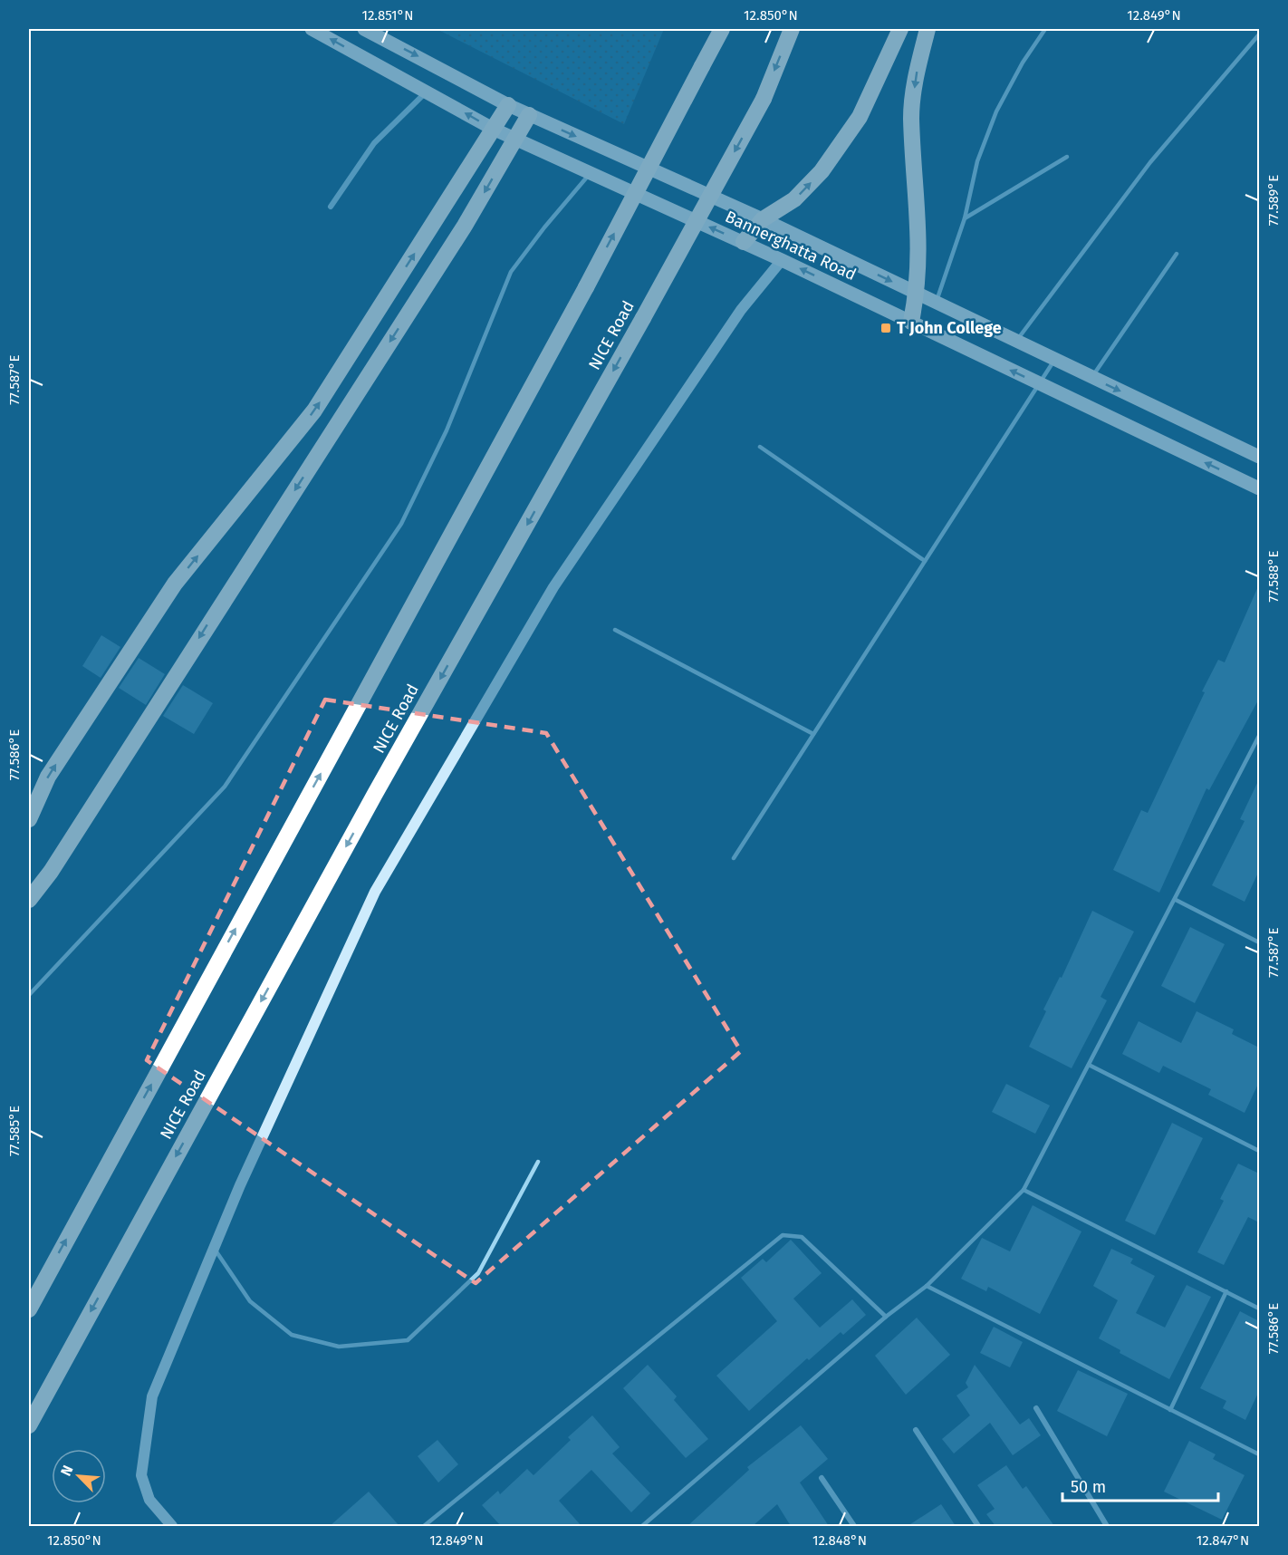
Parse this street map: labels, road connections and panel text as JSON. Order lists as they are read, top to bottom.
{
  "streets": {
    "highway": ["NICE Road"],
    "main road": ["Bannerghatta Road"]
  },
  "places": {
    "transit": ["T John College"]
  },
  "scale_bar": "50 m",
  "north": "top left",
  "coordinates": [
    "12.851°N",
    "12.850°N",
    "12.849°N",
    "77.589°E",
    "77.587°E",
    "77.588°E",
    "77.586°E",
    "77.585°E",
    "12.848°N",
    "12.847°N"
  ]
}
